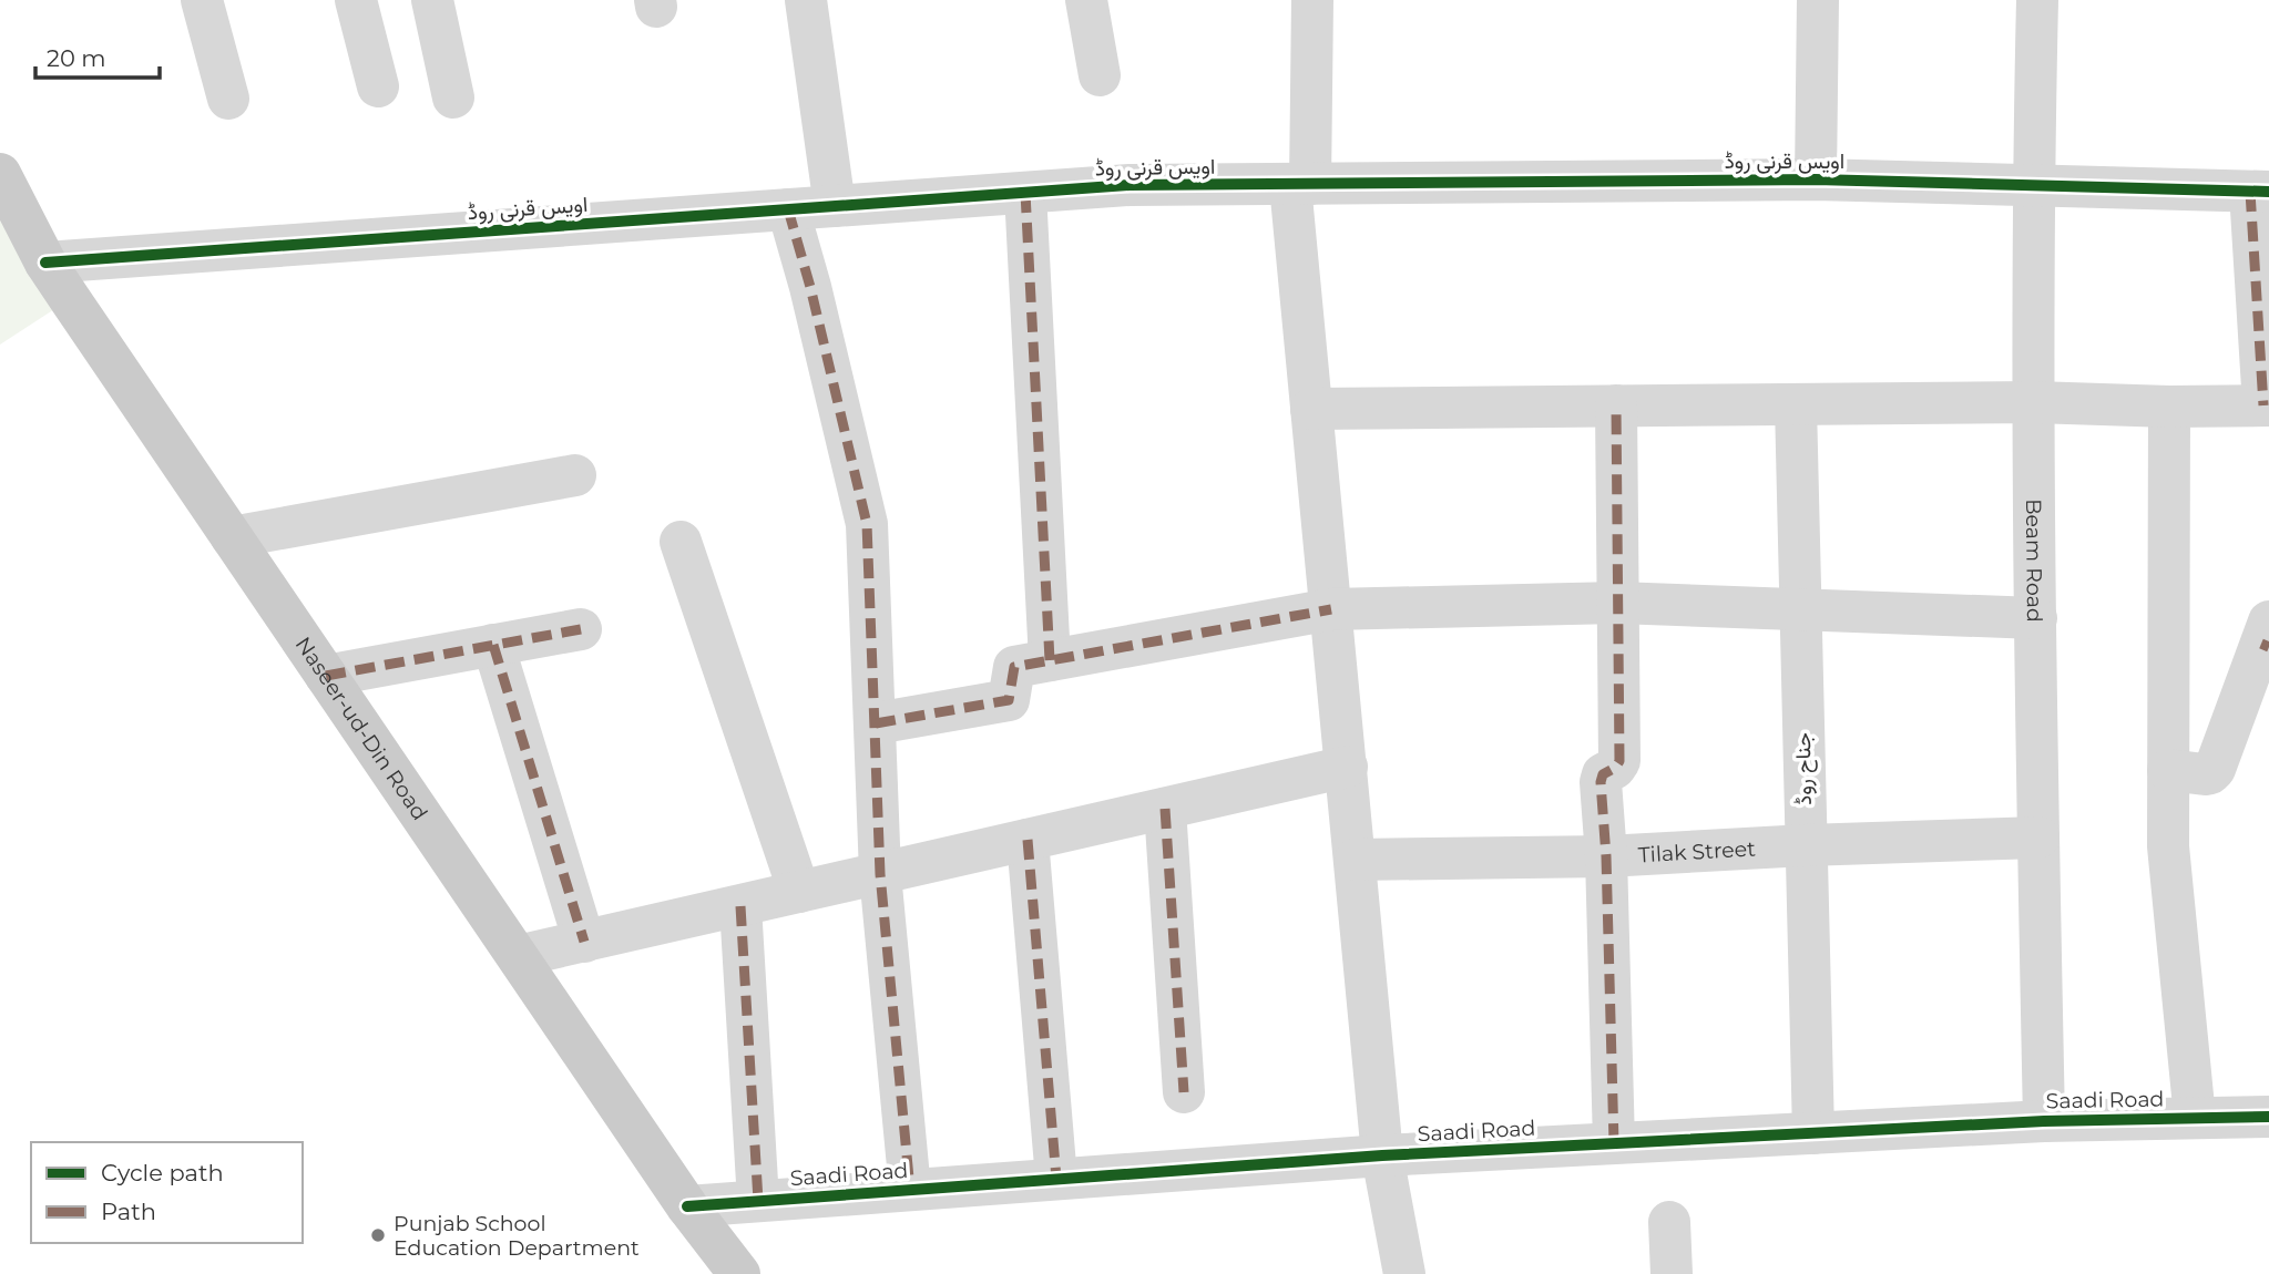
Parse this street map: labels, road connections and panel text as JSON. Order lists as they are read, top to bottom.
{
  "streets": {
    "main road": ["Naseer-ud-Din Road"],
    "street": [
      "اویس قرنی روڈ",
      "Beam Road",
      "جناح روڈ",
      "Tilak Street",
      "Saadi Road"
    ]
  },
  "crossings": [
    ["اویس قرنی روڈ", "Beam Road"],
    ["اویس قرنی روڈ", "Naseer-ud-Din Road"],
    ["Beam Road", "Tilak Street"],
    ["Beam Road", "Saadi Road"],
    ["Naseer-ud-Din Road", "Saadi Road"],
    ["جناح روڈ", "Tilak Street"],
    ["جناح روڈ", "Saadi Road"]
  ],
  "places": ["Punjab School Education Department"],
  "legend": ["Cycle path", "Path"],
  "scale_bar": "20 m"
}
